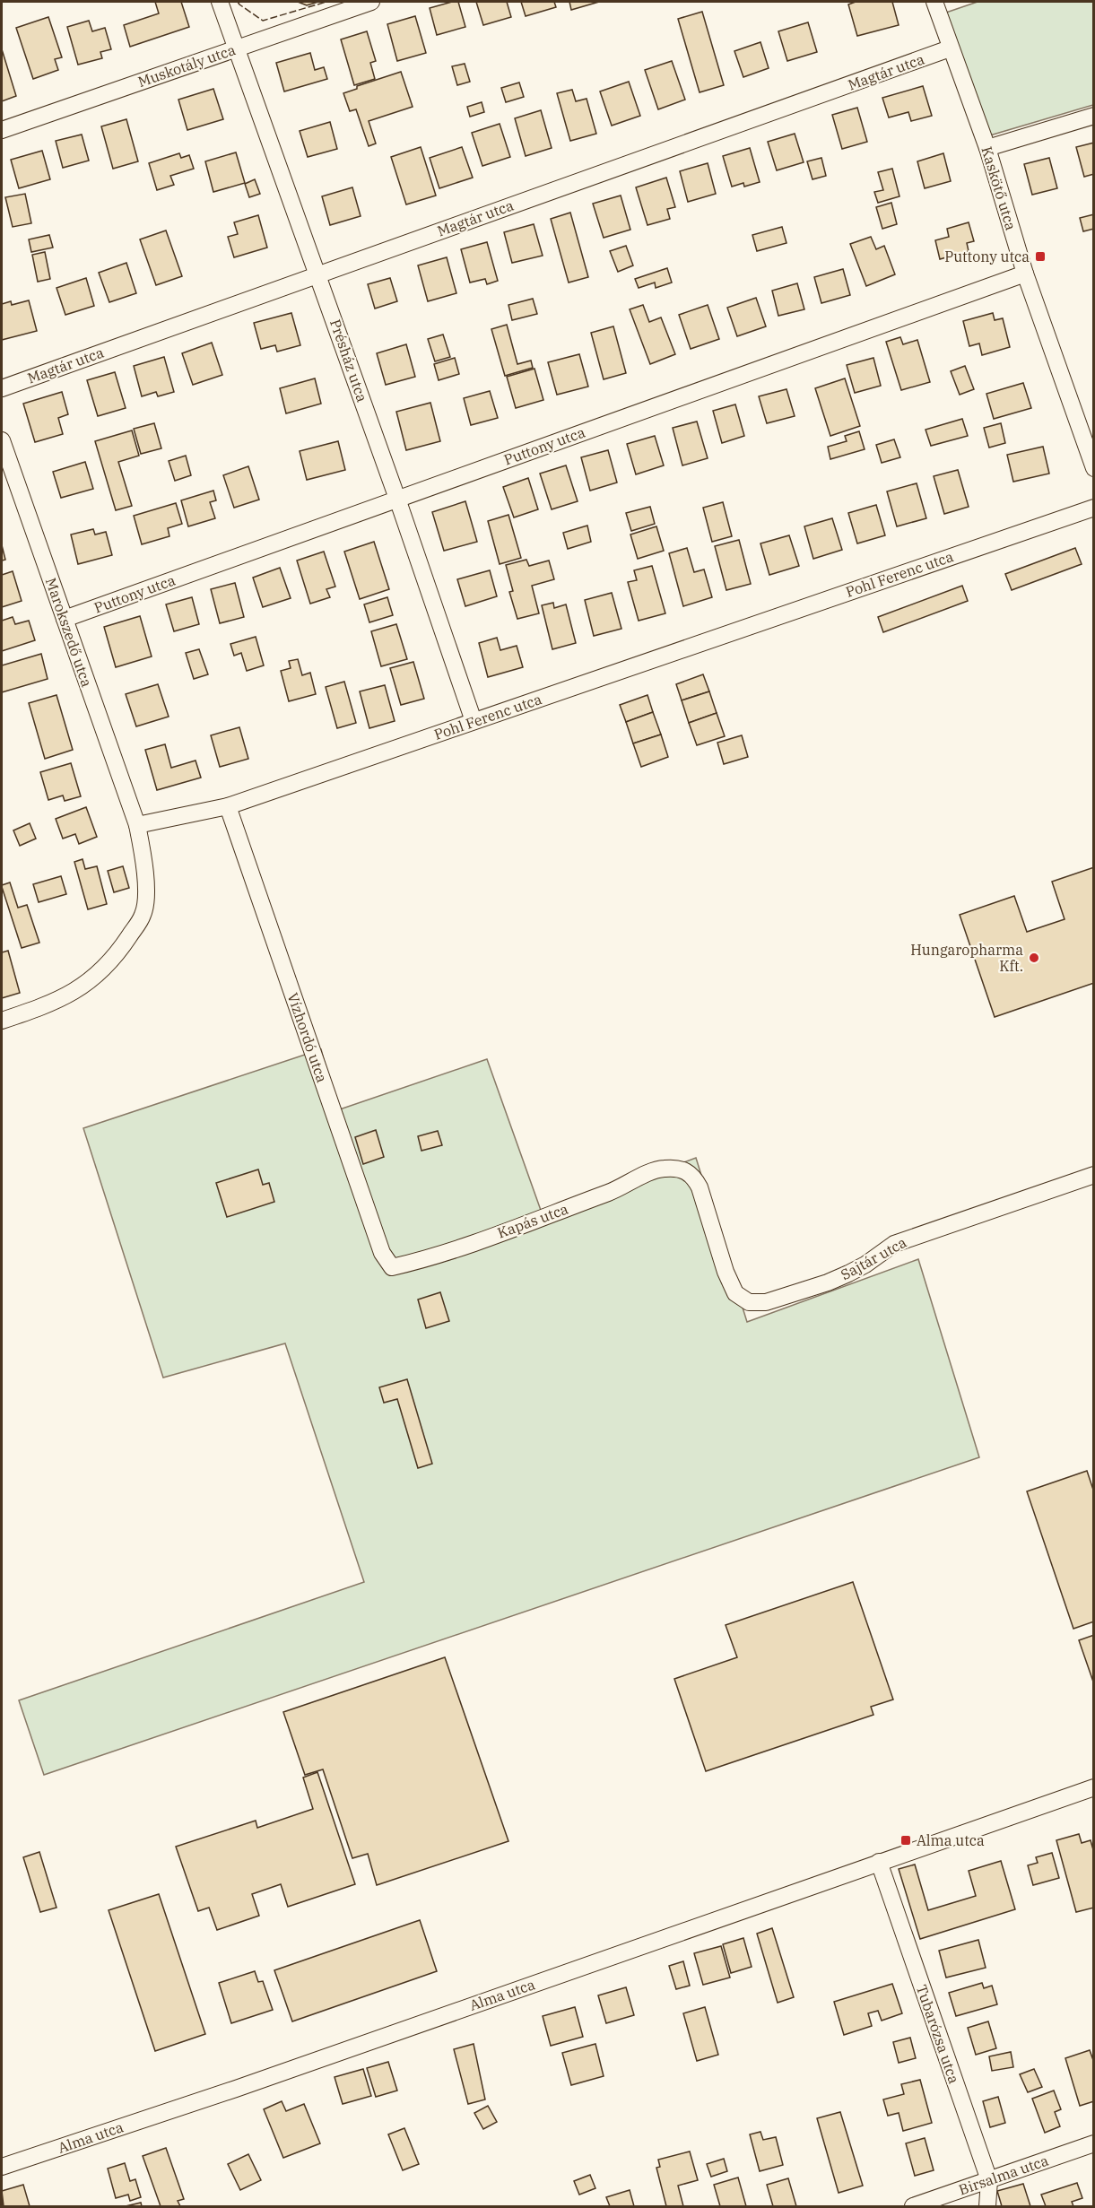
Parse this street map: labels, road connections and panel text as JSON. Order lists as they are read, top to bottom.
{
  "streets": {
    "street": [
      "Muskotály utca",
      "Magtár utca",
      "Kaskötő utca",
      "Présház utca",
      "Puttony utca",
      "Pohl Ferenc utca",
      "Marokszedő utca",
      "Vízhordó utca",
      "Kapás utca",
      "Sajtár utca",
      "Alma utca",
      "Tubarózsa utca",
      "Birsalma utca"
    ]
  },
  "crossings": [
    ["Muskotály utca", "Présház utca"],
    ["Magtár utca", "Kaskötő utca"],
    ["Magtár utca", "Présház utca"],
    ["Kaskötő utca", "Puttony utca"],
    ["Présház utca", "Puttony utca"],
    ["Présház utca", "Pohl Ferenc utca"],
    ["Puttony utca", "Marokszedő utca"],
    ["Pohl Ferenc utca", "Marokszedő utca"],
    ["Pohl Ferenc utca", "Vízhordó utca"],
    ["Vízhordó utca", "Kapás utca"],
    ["Kapás utca", "Sajtár utca"],
    ["Alma utca", "Tubarózsa utca"],
    ["Tubarózsa utca", "Birsalma utca"]
  ],
  "places": {
    "transit": ["Puttony utca", "Alma utca"],
    "other": ["Hungaropharma Kft."]
  }
}
